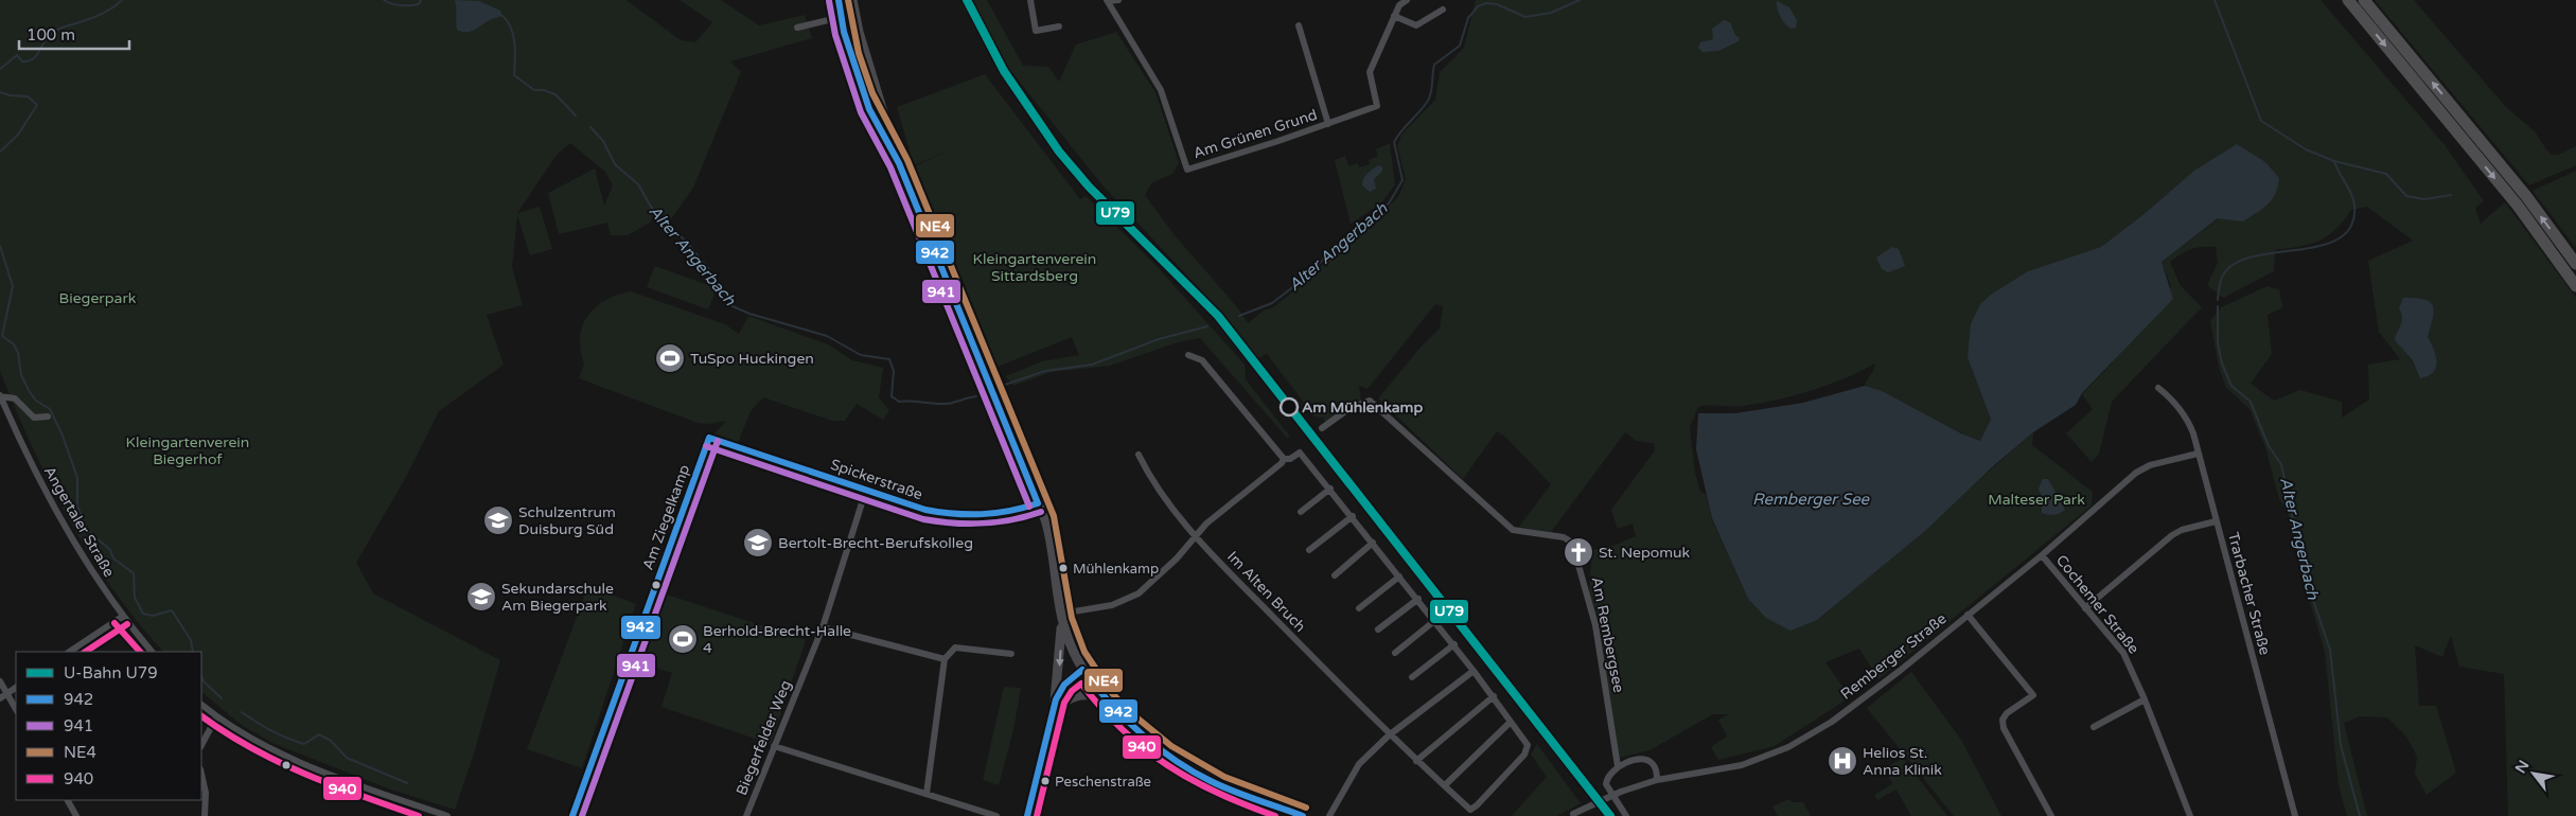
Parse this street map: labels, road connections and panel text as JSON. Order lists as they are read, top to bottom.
{
  "streets": {
    "street": [
      "Am Grünen Grund",
      "Spickerstraße",
      "Am Ziegelkamp",
      "Angertaler Straße",
      "Im Alten Bruch",
      "Trarbacher Straße",
      "Cochemer Straße",
      "Am Rembergsee",
      "Remberger Straße",
      "Biegerfelder Weg"
    ]
  },
  "crossings": [
    ["Spickerstraße", "Am Ziegelkamp"],
    ["Spickerstraße", "Biegerfelder Weg"],
    ["Trarbacher Straße", "Remberger Straße"],
    ["Cochemer Straße", "Remberger Straße"]
  ],
  "water": ["Alter Angerbach", "Remberger See"],
  "parks": [
    "Kleingartenverein Sittardsberg",
    "Biegerpark",
    "Kleingartenverein Biegerhof",
    "Malteser Park"
  ],
  "places": {
    "sports": ["TuSpo Huckingen", "Berhold-Brecht-Halle 4"],
    "other": ["Am Mühlenkamp", "Mühlenkamp", "Peschenstraße"],
    "school or university": ["Schulzentrum Duisburg Süd", "Bertolt-Brecht-Berufskolleg", "Sekundarschule Am Biegerpark"],
    "church": ["St. Nepomuk"],
    "hospital": ["Helios St. Anna Klinik"]
  },
  "lines": [
    "metro line U79",
    "transit line 942",
    "transit line NE4",
    "transit line 941",
    "transit line 940"
  ],
  "legend": [
    "U-Bahn U79",
    "942",
    "941",
    "NE4",
    "940"
  ],
  "scale_bar": "100 m",
  "north": "top left"
}
